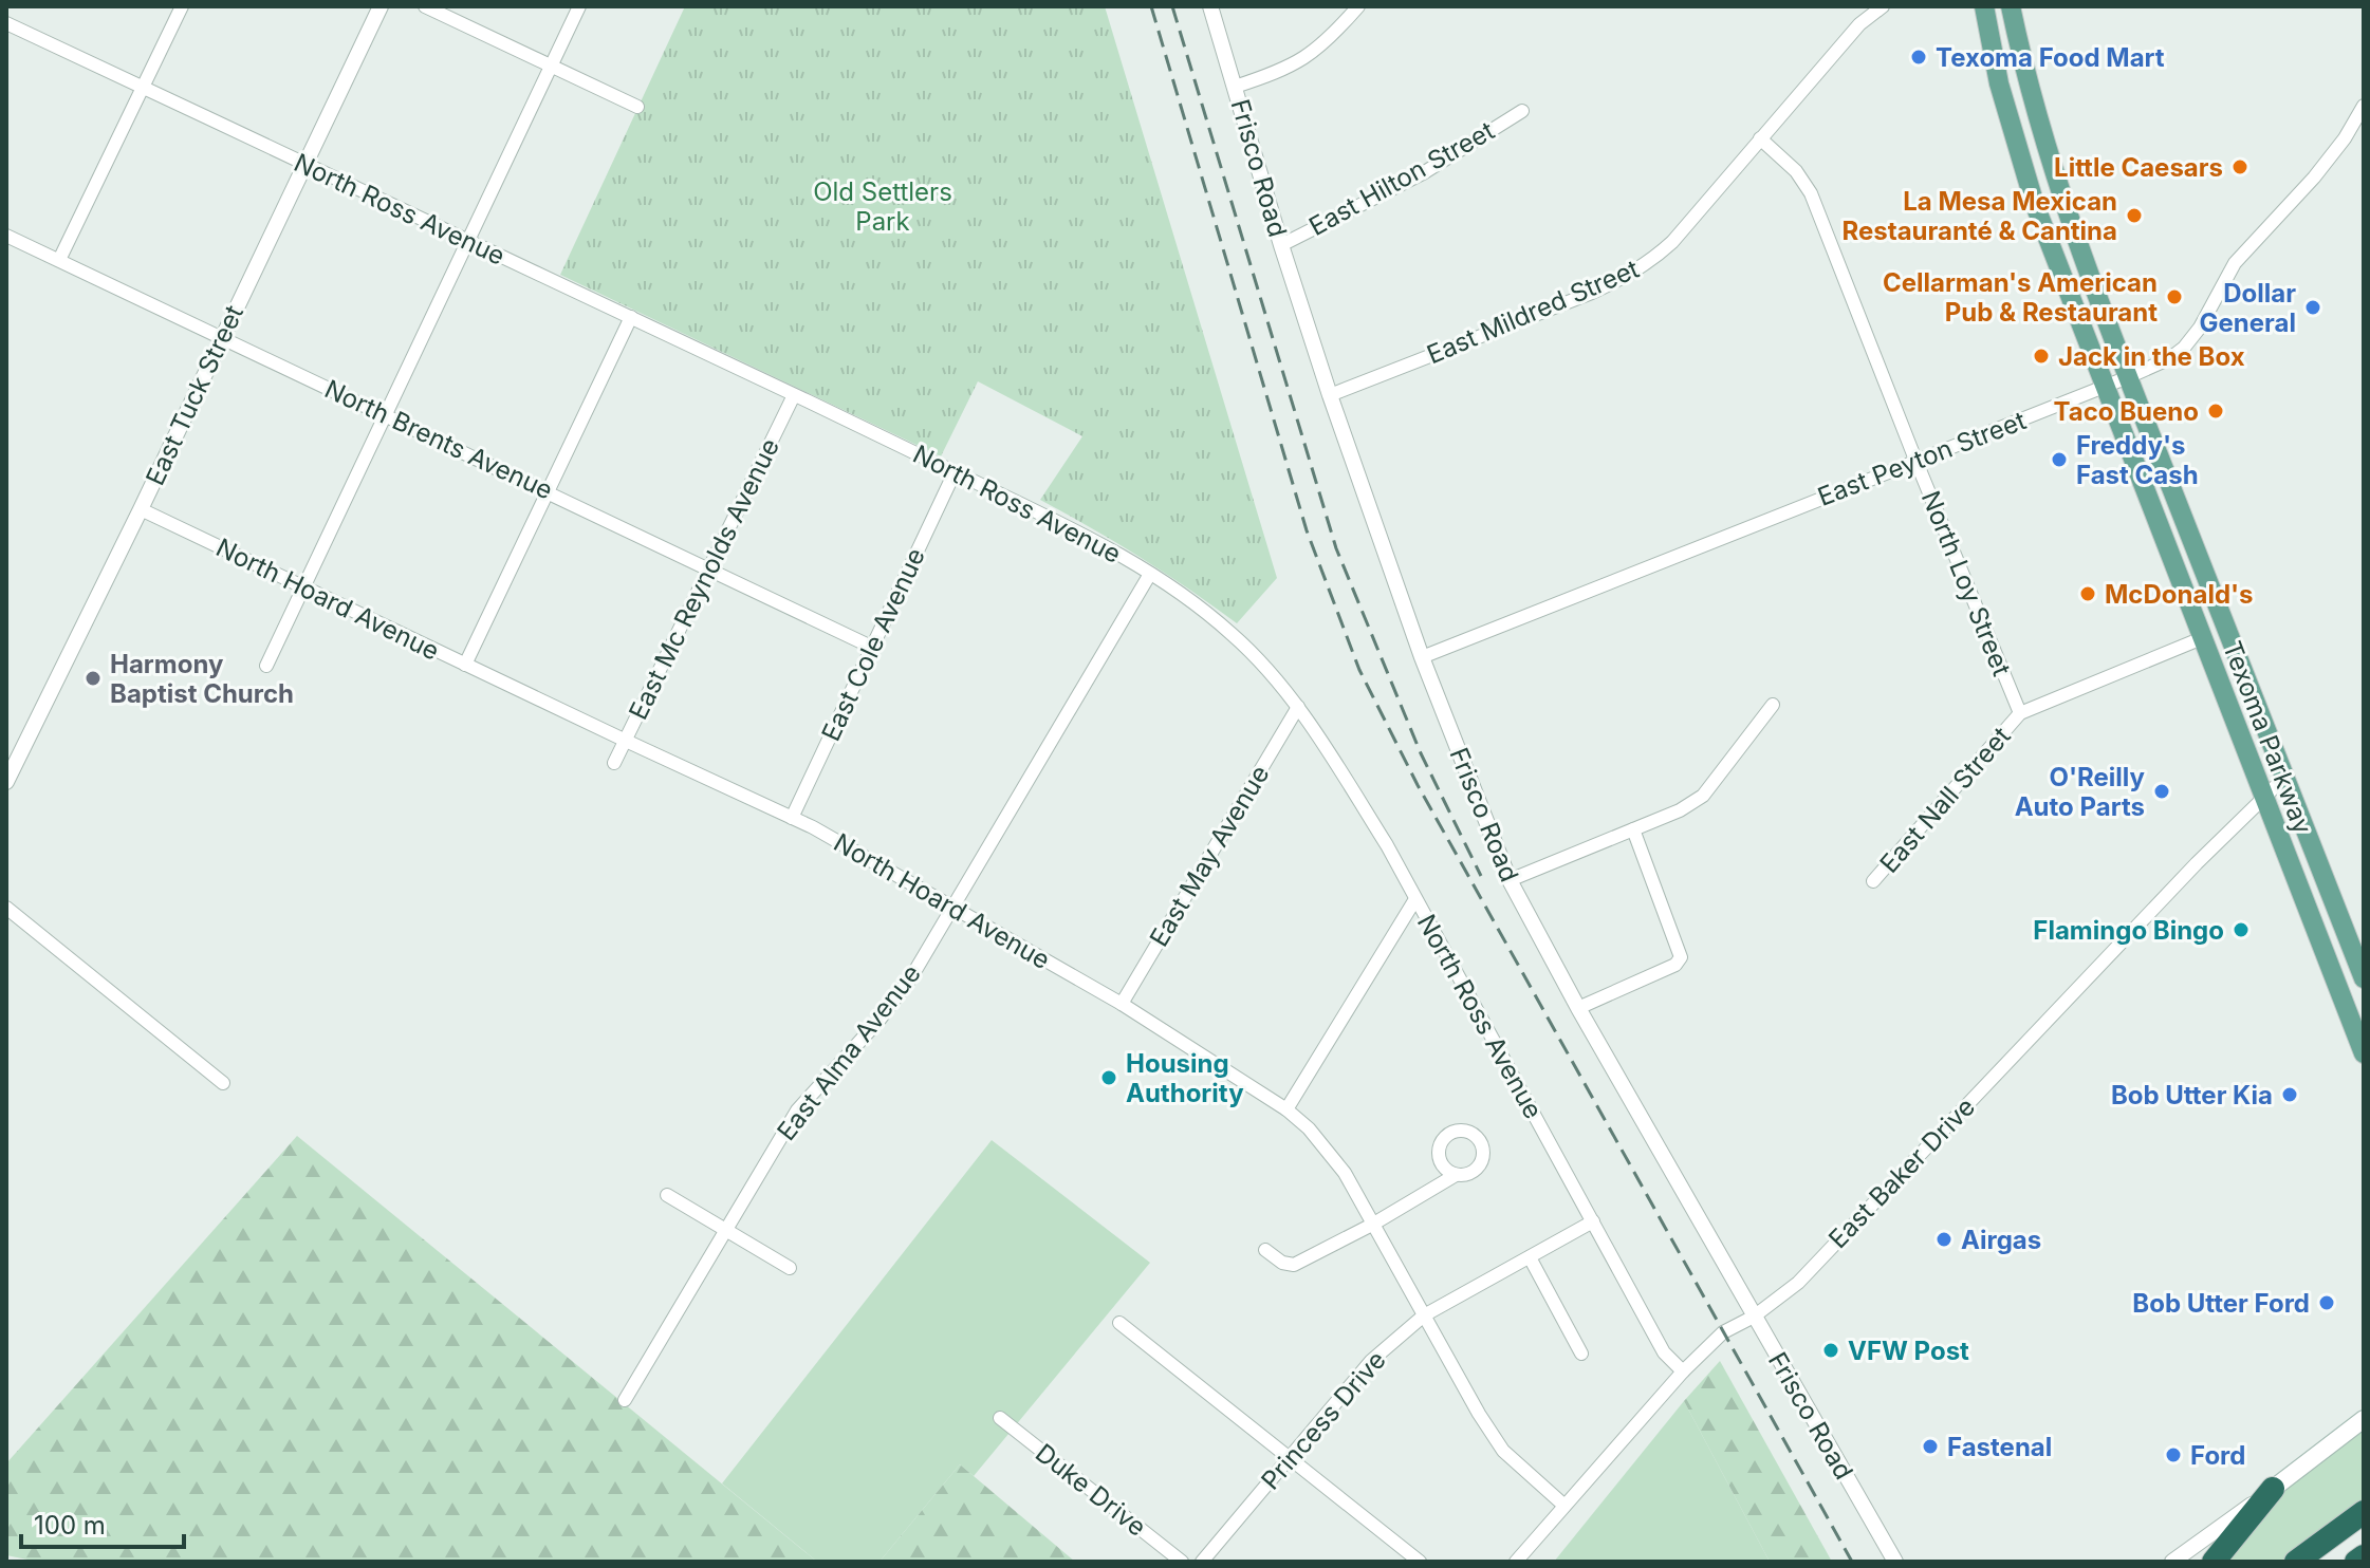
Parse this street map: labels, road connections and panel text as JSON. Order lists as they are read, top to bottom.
{
  "streets": {
    "main road": ["Texoma Parkway"],
    "street": [
      "Frisco Road",
      "East Hilton Street",
      "North Ross Avenue",
      "East Mildred Street",
      "East Tuck Street",
      "North Brents Avenue",
      "East Peyton Street",
      "East Mc Reynolds Avenue",
      "North Loy Street",
      "North Hoard Avenue",
      "East Cole Avenue",
      "East Nall Street",
      "East May Avenue",
      "East Alma Avenue",
      "East Baker Drive",
      "Princess Drive",
      "Duke Drive"
    ]
  },
  "crossings": [
    ["Frisco Road", "East Hilton Street"],
    ["Frisco Road", "East Mildred Street"],
    ["Frisco Road", "East Peyton Street"],
    ["Frisco Road", "East Baker Drive"],
    ["North Ross Avenue", "East Tuck Street"],
    ["North Ross Avenue", "East Mc Reynolds Avenue"],
    ["North Ross Avenue", "East Cole Avenue"],
    ["North Ross Avenue", "East May Avenue"],
    ["North Ross Avenue", "East Alma Avenue"],
    ["North Ross Avenue", "East Baker Drive"],
    ["North Ross Avenue", "Princess Drive"],
    ["East Mildred Street", "North Loy Street"],
    ["East Tuck Street", "North Brents Avenue"],
    ["East Tuck Street", "North Hoard Avenue"],
    ["North Brents Avenue", "East Mc Reynolds Avenue"],
    ["North Brents Avenue", "East Cole Avenue"],
    ["East Peyton Street", "North Loy Street"],
    ["East Peyton Street", "Texoma Parkway"],
    ["East Mc Reynolds Avenue", "North Hoard Avenue"],
    ["North Loy Street", "East Nall Street"],
    ["North Hoard Avenue", "East Cole Avenue"],
    ["North Hoard Avenue", "East May Avenue"],
    ["North Hoard Avenue", "East Alma Avenue"],
    ["North Hoard Avenue", "East Baker Drive"],
    ["North Hoard Avenue", "Princess Drive"],
    ["Texoma Parkway", "East Nall Street"],
    ["Texoma Parkway", "East Baker Drive"]
  ],
  "parks": ["Old Settlers Park"],
  "places": [
    "Texoma Food Mart",
    "Little Caesars",
    "La Mesa Mexican Restauranté & Cantina",
    "Cellarman's American Pub & Restaurant",
    "Dollar General",
    "Jack in the Box",
    "Taco Bueno",
    "Freddy's Fast Cash",
    "McDonald's",
    "Harmony Baptist Church",
    "O'Reilly Auto Parts",
    "Flamingo Bingo",
    "Housing Authority",
    "Bob Utter Kia",
    "Airgas",
    "Bob Utter Ford",
    "VFW Post",
    "Fastenal",
    "Ford"
  ],
  "scale_bar": "100 m"
}
